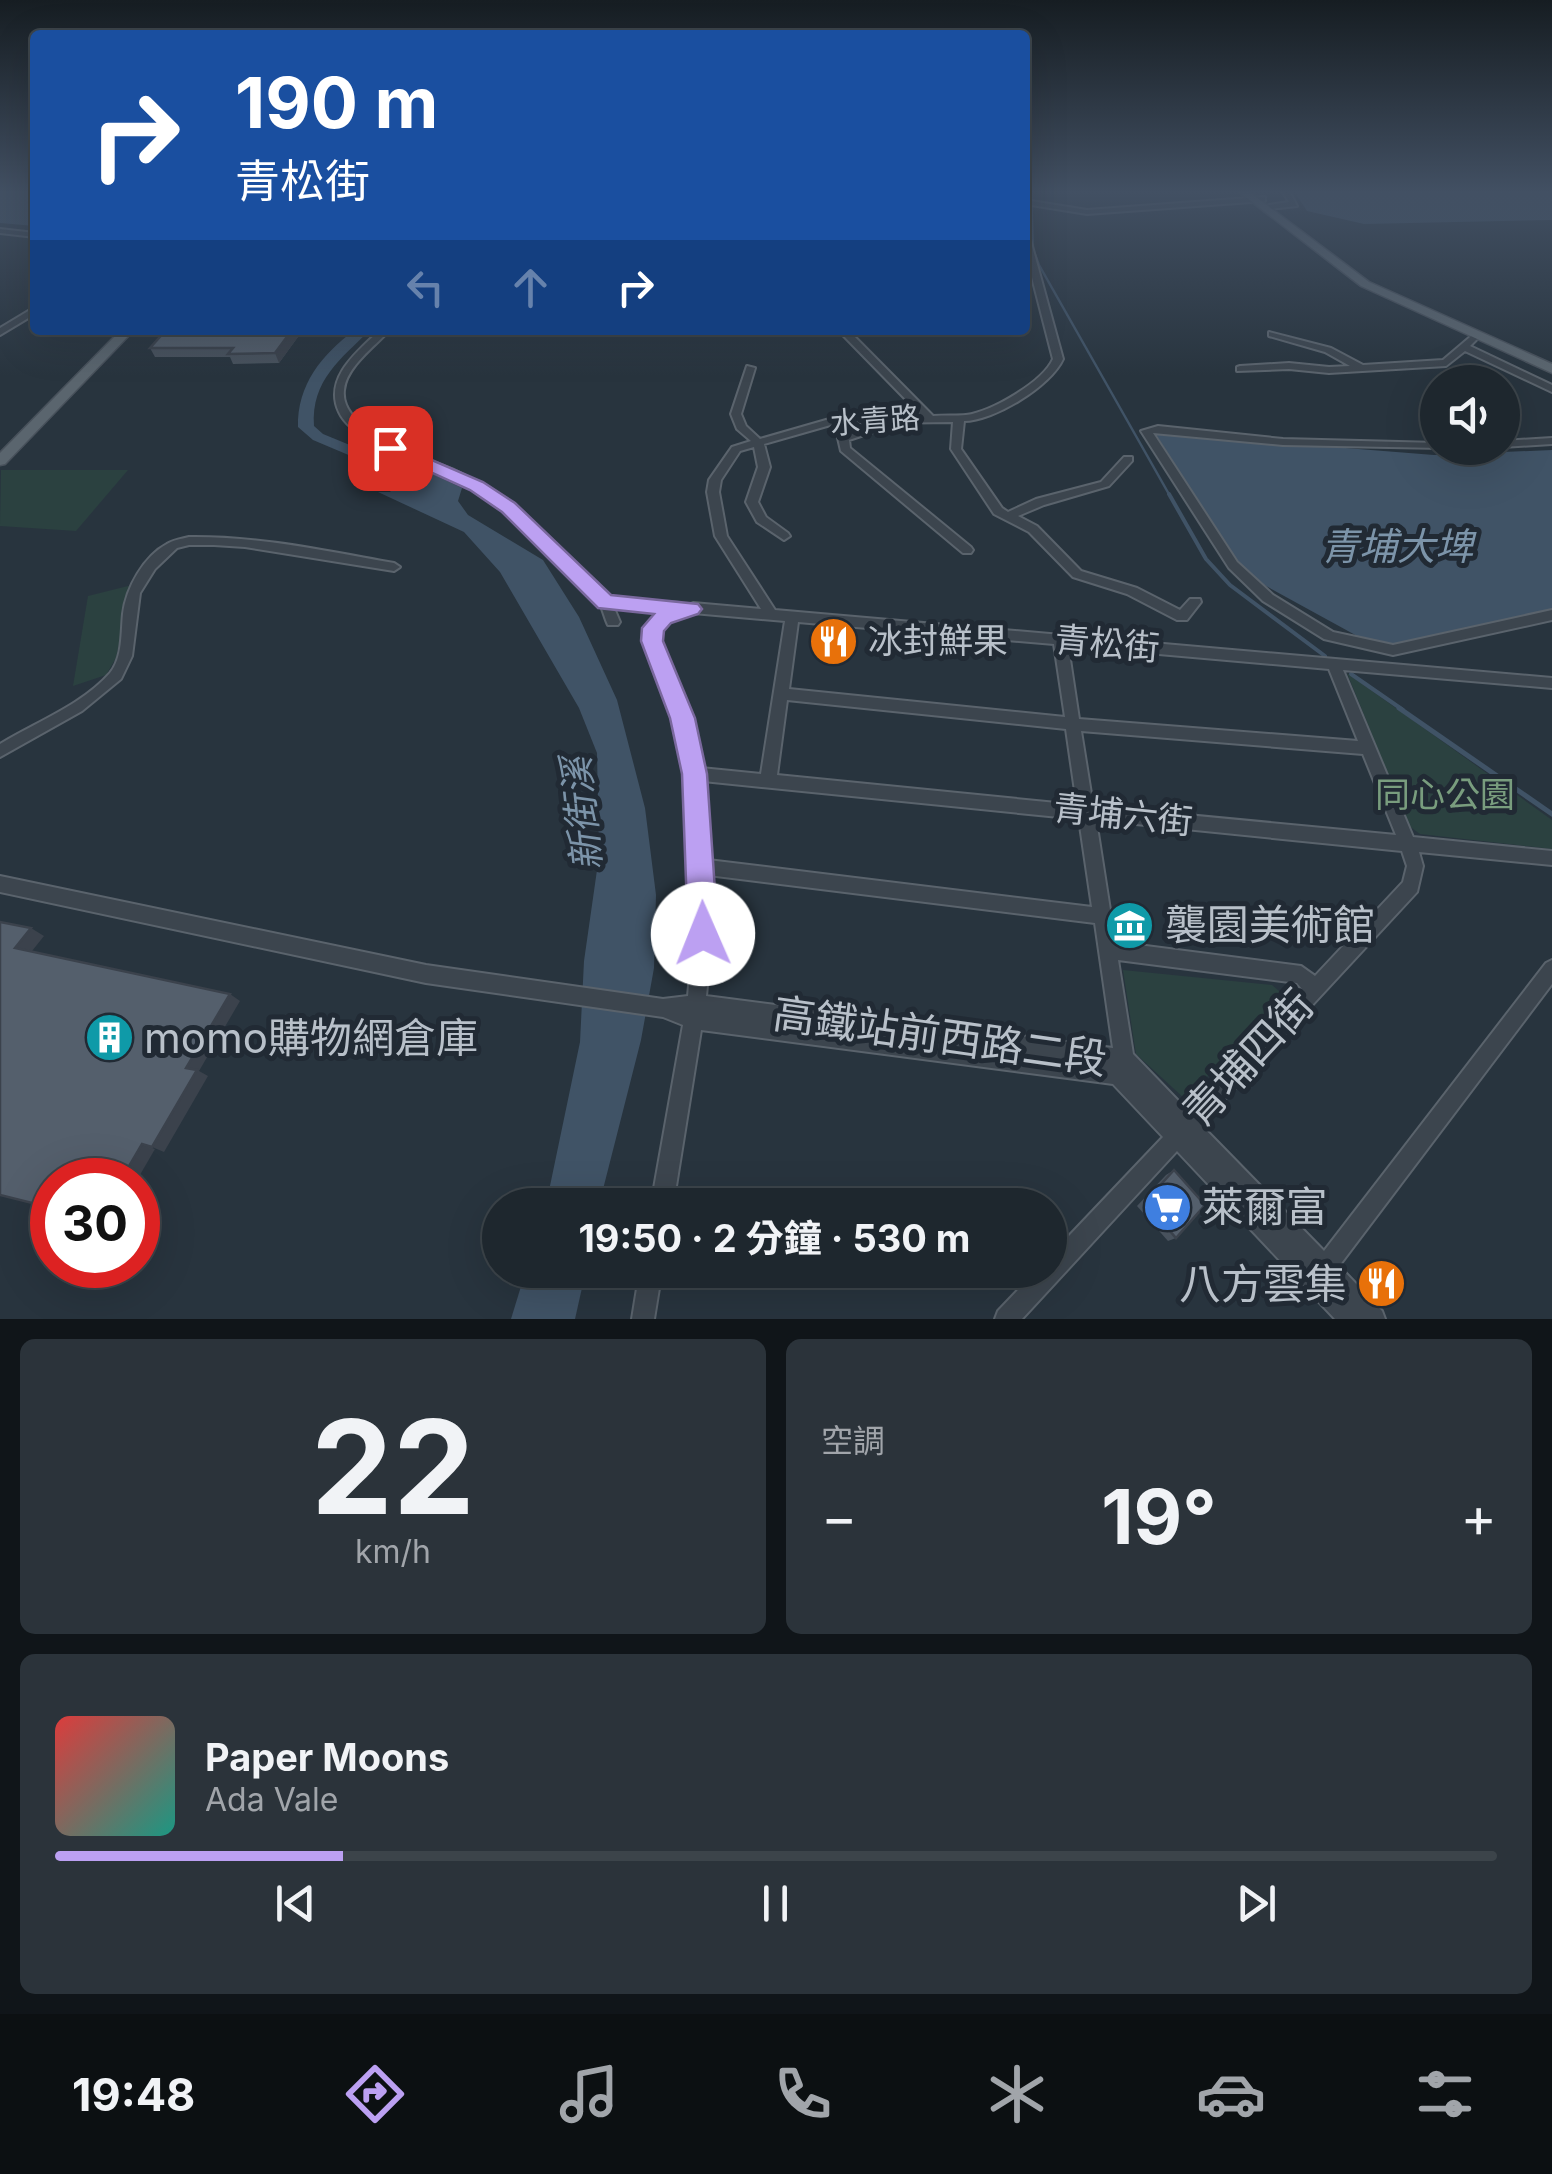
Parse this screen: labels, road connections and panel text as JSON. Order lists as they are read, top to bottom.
{
  "streets": {
    "street": [
      "水青路",
      "青松街",
      "青埔六街",
      "高鐵站前西路二段",
      "青埔四街"
    ]
  },
  "crossings": [
    ["水青路", "青松街"],
    ["青松街", "青埔六街"],
    ["青松街", "青埔四街"],
    ["青埔六街", "青埔四街"],
    ["高鐵站前西路二段", "青埔四街"]
  ],
  "water": ["青埔大埤", "新街溪"],
  "parks": ["同心公園"],
  "places": {
    "restaurant": ["冰封鮮果", "八方雲集"],
    "museum": ["襲園美術館"],
    "building": ["momo購物網倉庫"],
    "supermarket": ["萊爾富"]
  },
  "page": {
    "turn": ["190 m", "青松街"],
    "limit": "30",
    "trip": "19:50 · 2 分鐘 · 530 m",
    "tile": [
      ["22", "km/h"],
      "空調"
    ],
    "heat": ["−", "19°", "+"],
    "song": ["Paper Moons", "Ada Vale"],
    "tabs": "19:48"
  }
}
